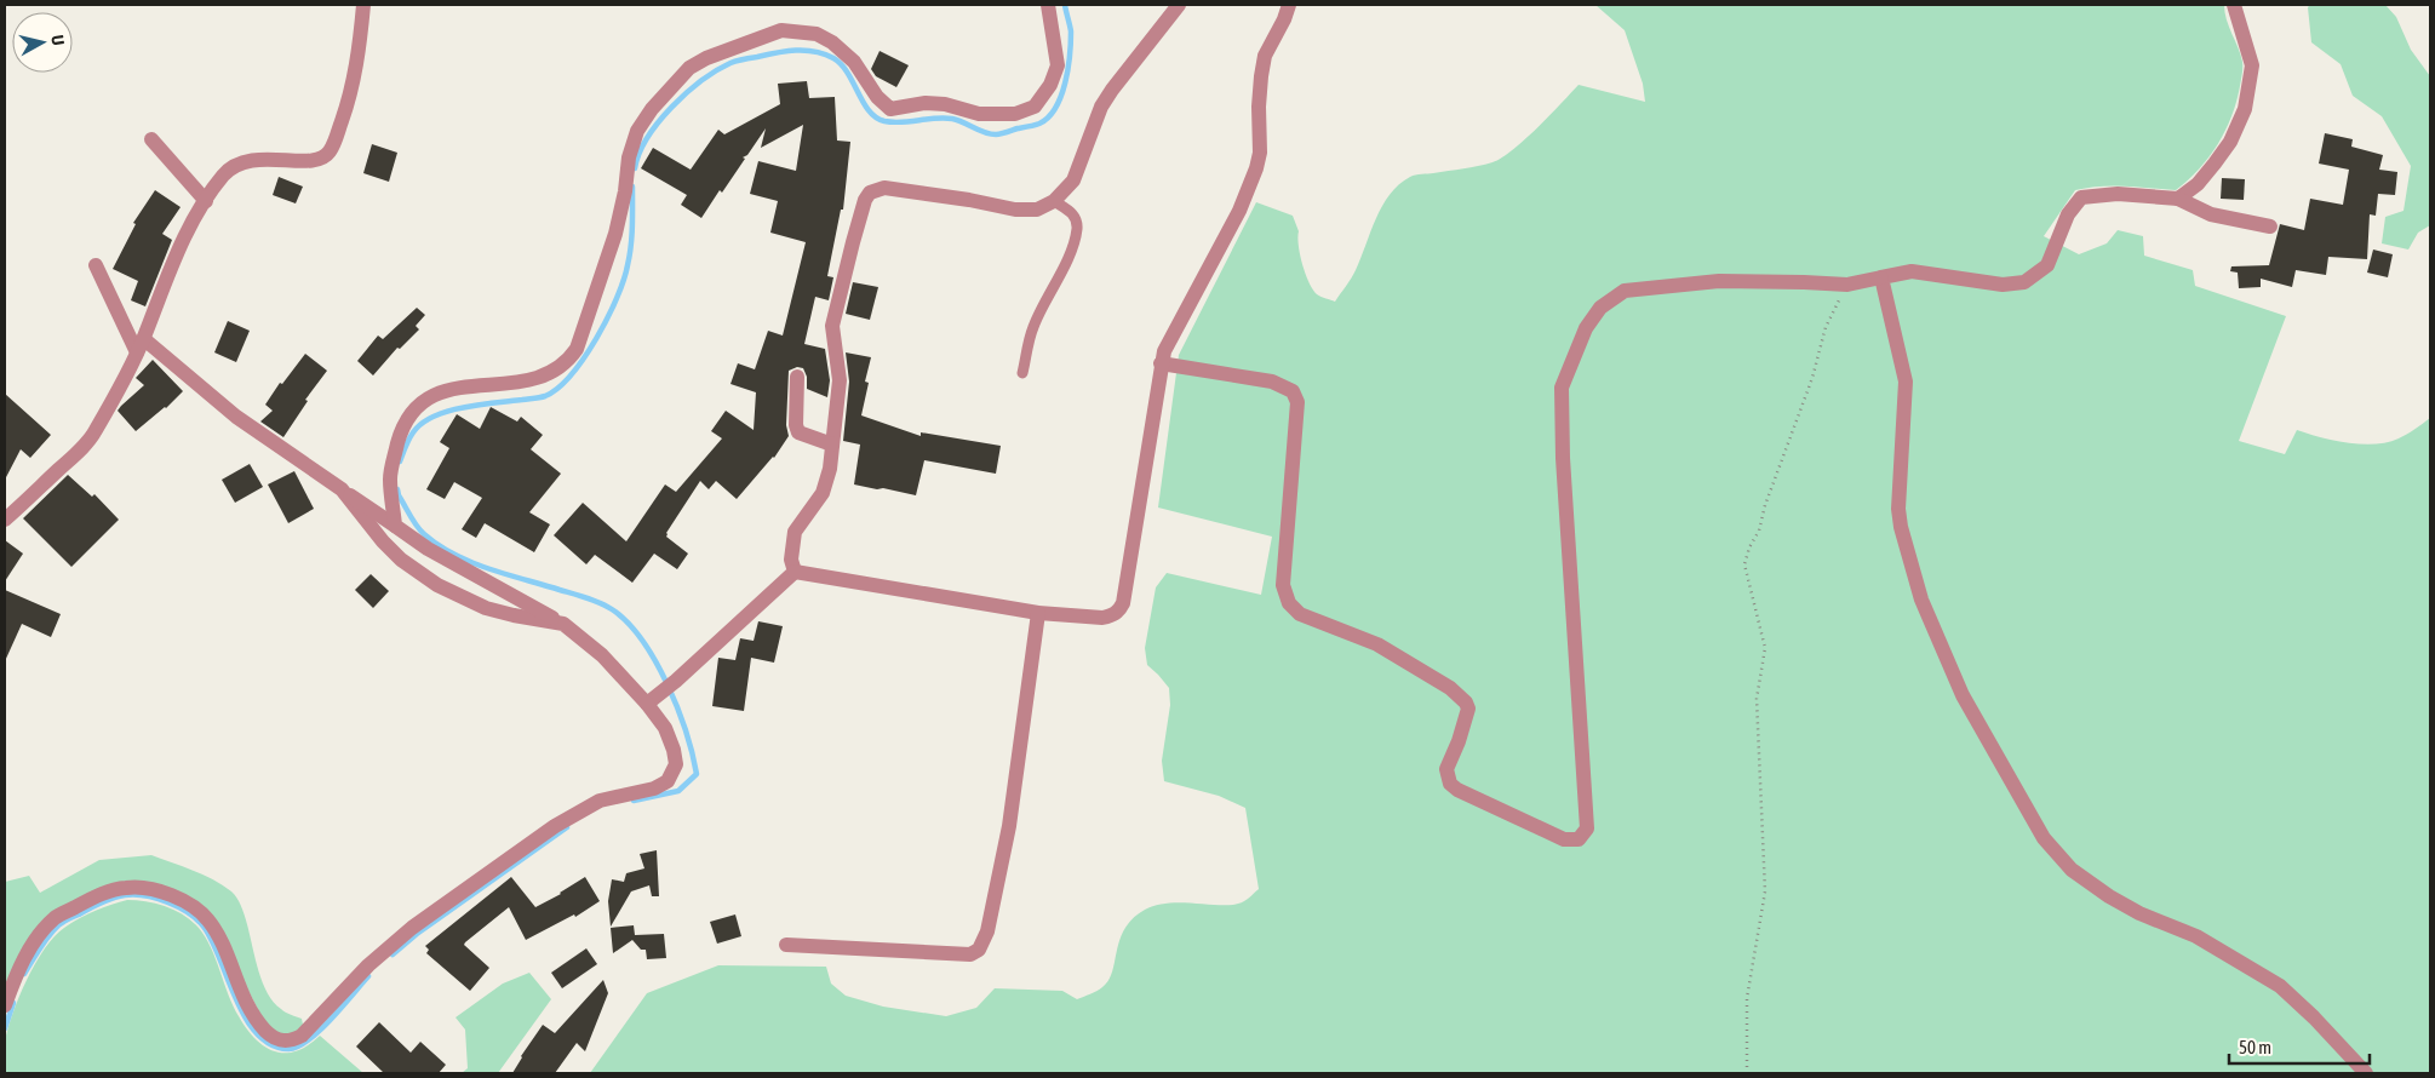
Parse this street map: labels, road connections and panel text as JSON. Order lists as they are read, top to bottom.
{
  "scale_bar": "50 m",
  "north": "right"
}
